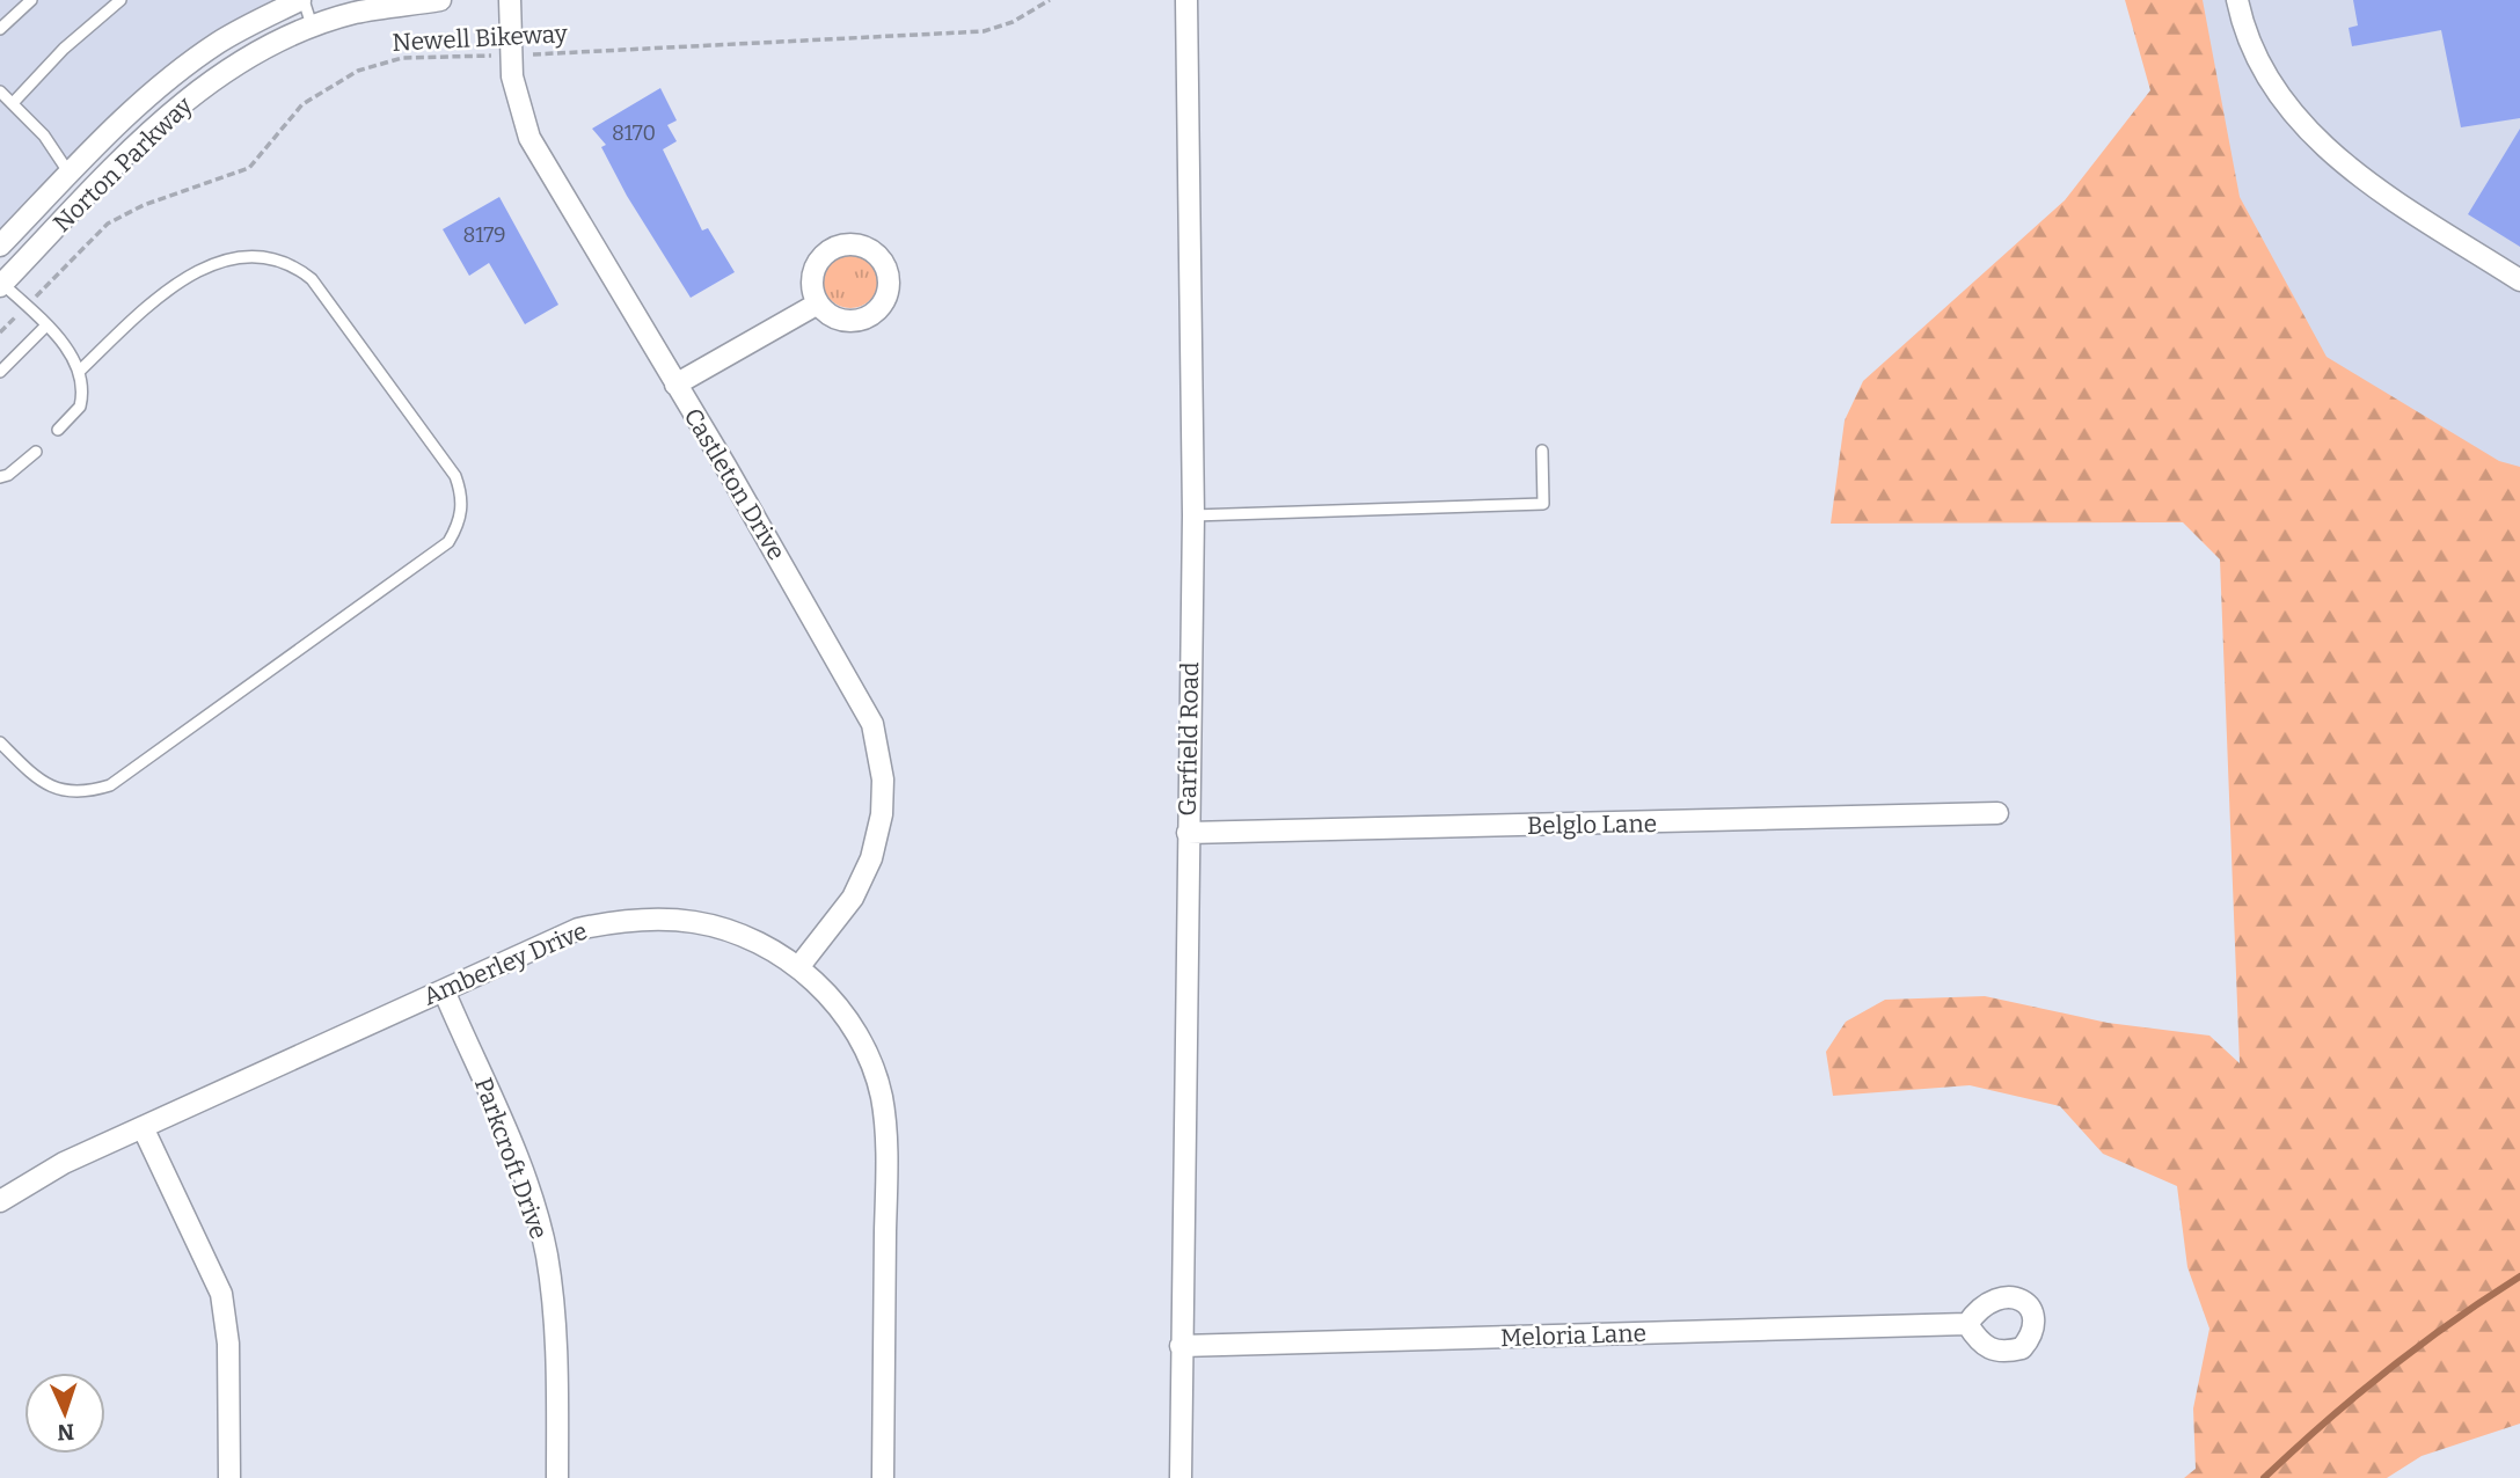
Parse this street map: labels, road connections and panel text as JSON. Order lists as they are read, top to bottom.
{
  "streets": {
    "street": [
      "Norton Parkway",
      "Castleton Drive",
      "Garfield Road",
      "Belglo Lane",
      "Amberley Drive",
      "Parkcroft Drive",
      "Meloria Lane"
    ],
    "path": ["Newell Bikeway"]
  },
  "crossings": [
    ["Newell Bikeway", "Castleton Drive"],
    ["Castleton Drive", "Amberley Drive"],
    ["Garfield Road", "Belglo Lane"],
    ["Garfield Road", "Meloria Lane"],
    ["Amberley Drive", "Parkcroft Drive"]
  ],
  "house_numbers": ["8170", "8179"],
  "north": "bottom"
}
